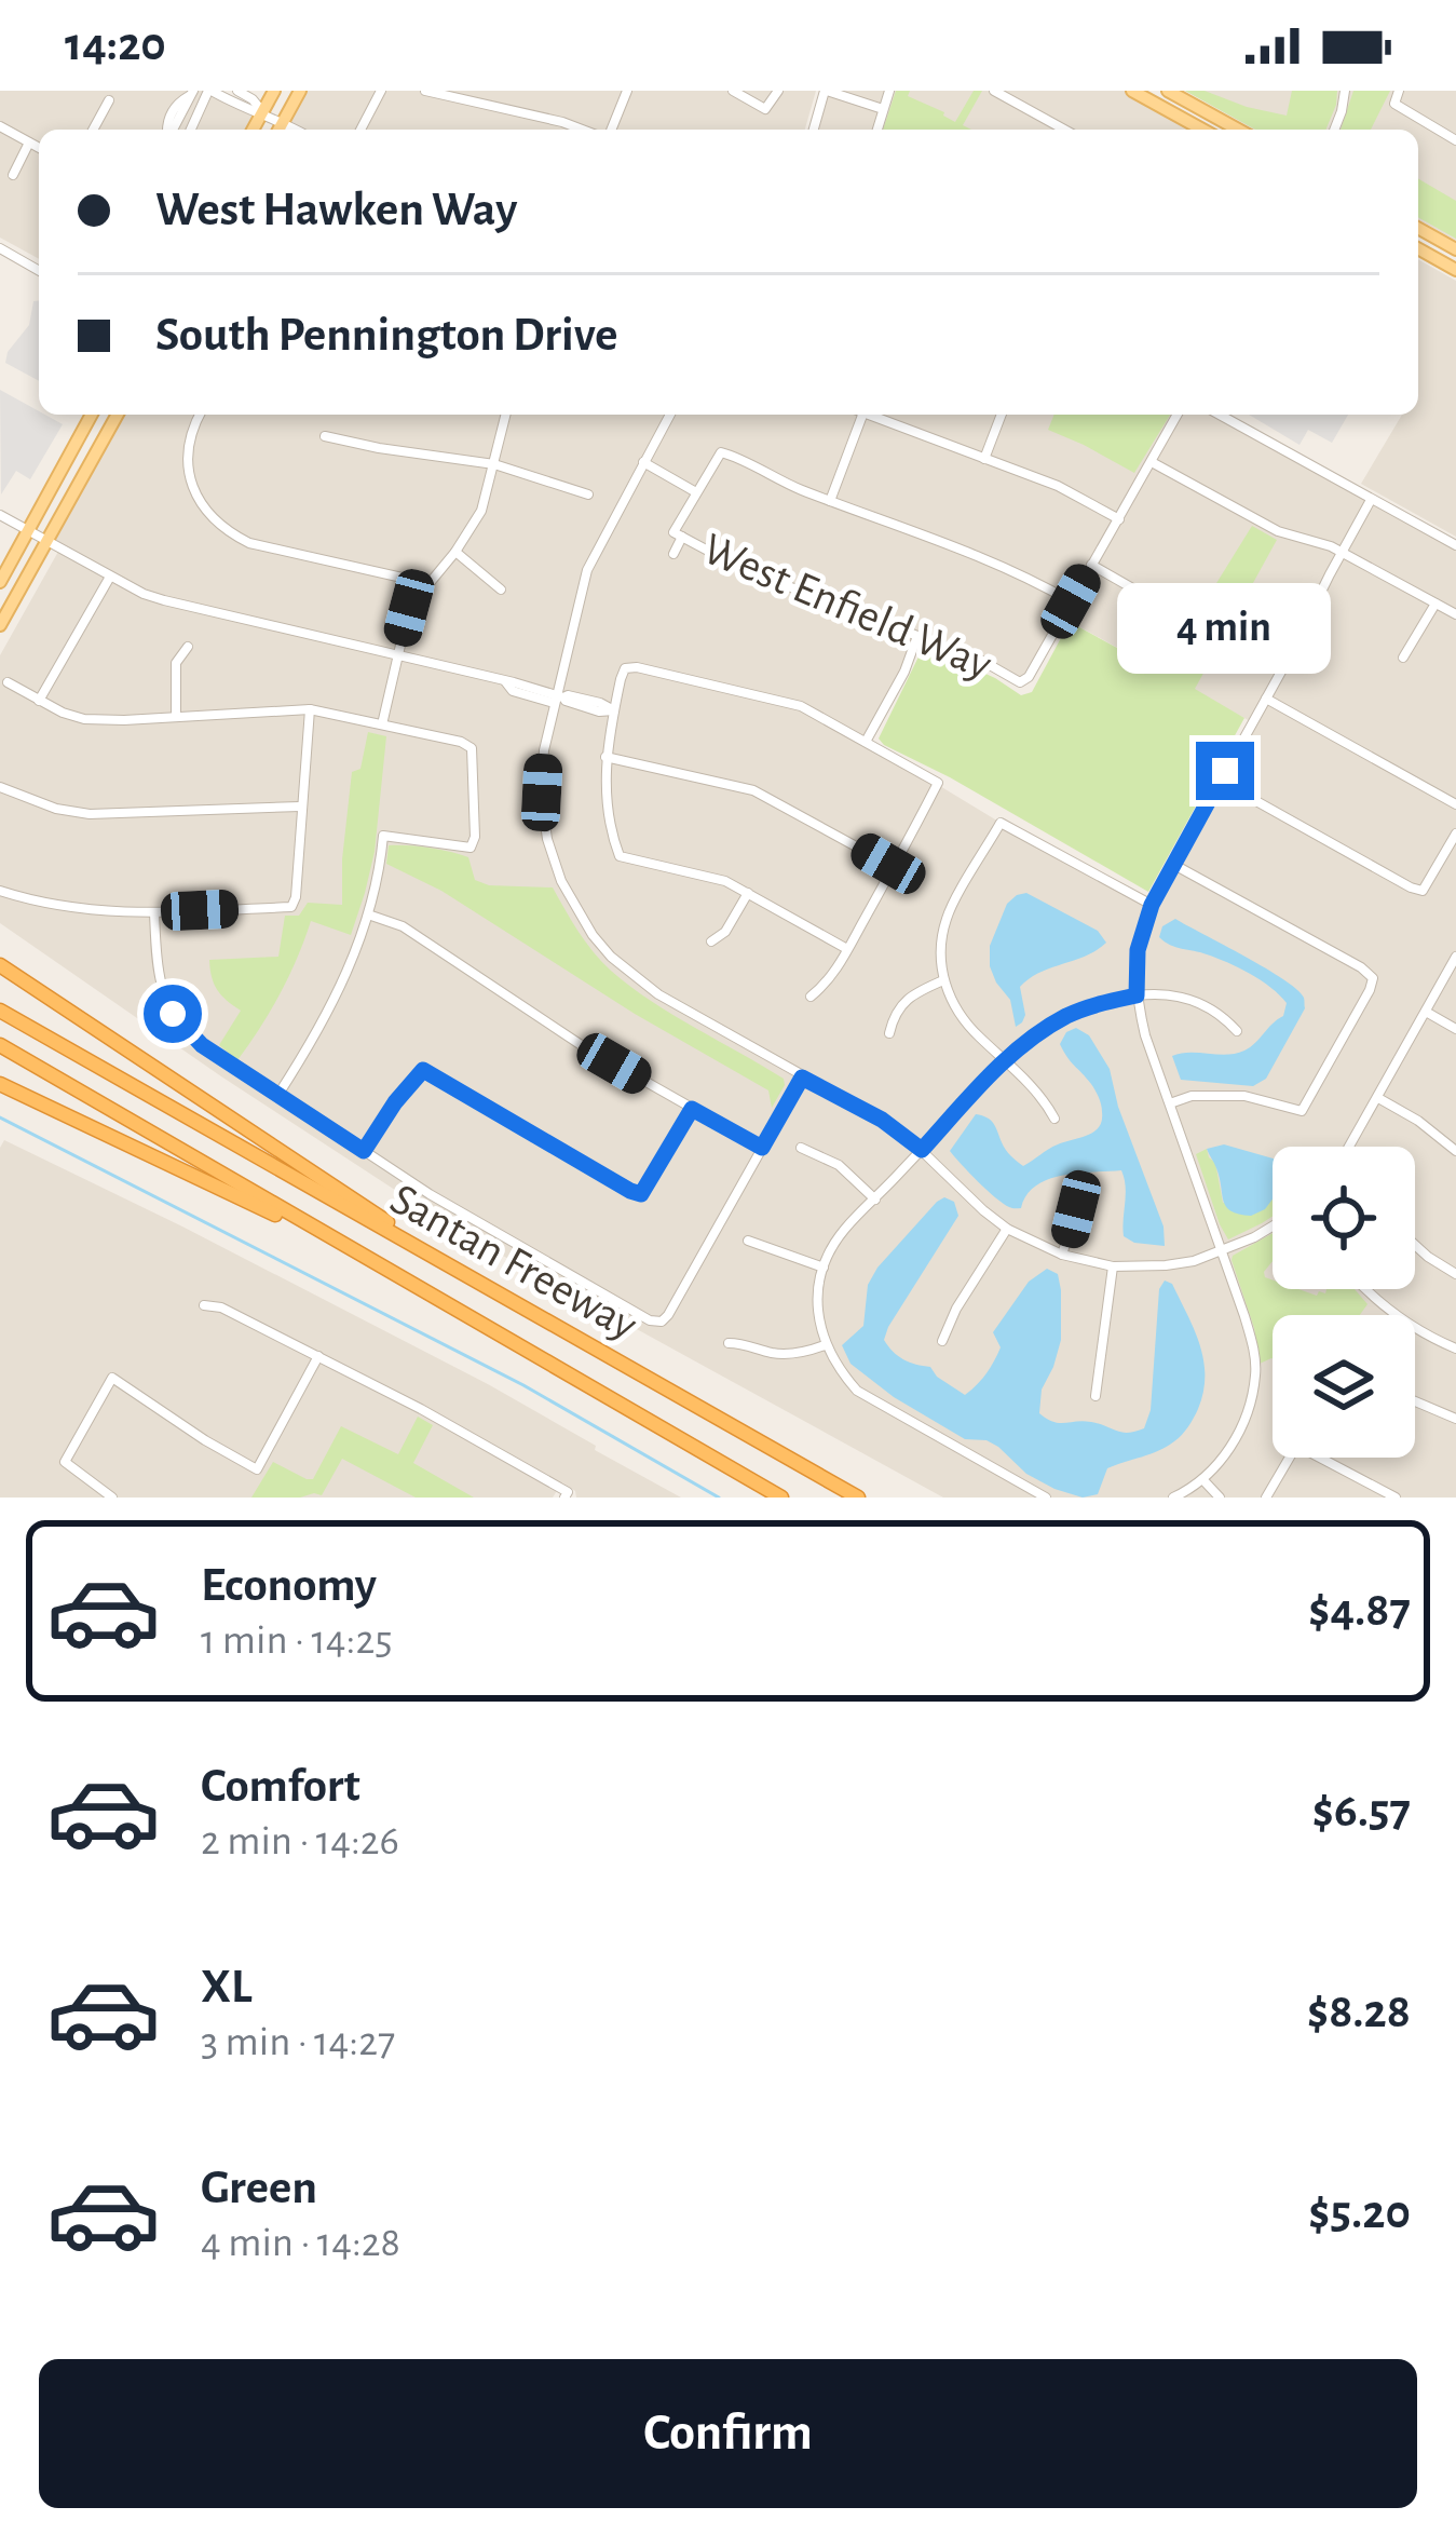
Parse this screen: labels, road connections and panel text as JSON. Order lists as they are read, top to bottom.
{
  "streets": {
    "highway": ["Santan Freeway"],
    "street": ["West Enfield Way"]
  },
  "page": {
    "status": "14:20",
    "banner": ["West Hawken Way", "South Pennington Drive"],
    "bubble": "4 min",
    "list": [
      {
        "name": "Economy",
        "note": "1 min · 14:25",
        "value": "$4.87"
      },
      {
        "name": "Comfort",
        "note": "2 min · 14:26",
        "value": "$6.57"
      },
      {
        "name": "XL",
        "note": "3 min · 14:27",
        "value": "$8.28"
      },
      {
        "name": "Green",
        "note": "4 min · 14:28",
        "value": "$5.20"
      }
    ],
    "buttons": "Confirm"
  }
}
